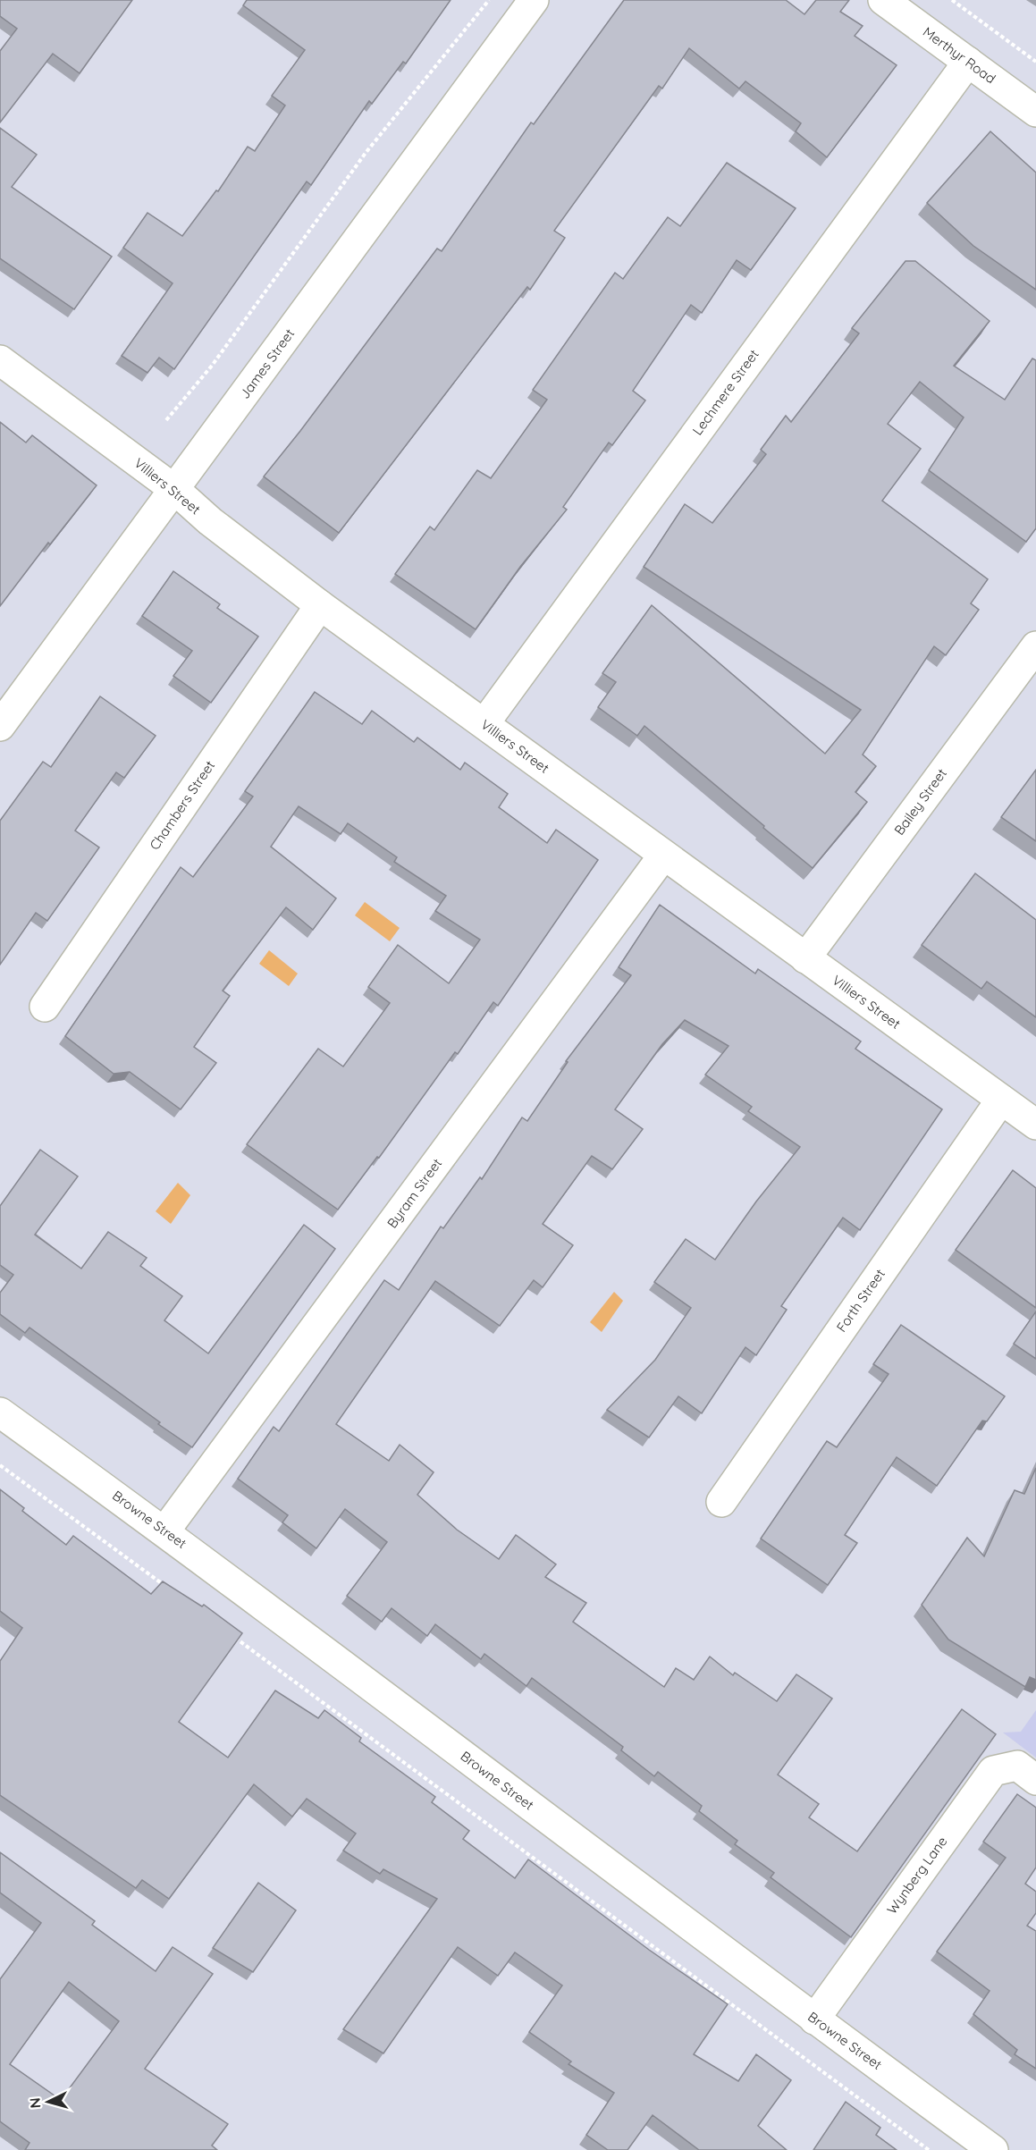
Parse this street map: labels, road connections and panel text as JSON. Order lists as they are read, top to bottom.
{
  "streets": {
    "street": [
      "Merthyr Road",
      "James Street",
      "Lechmere Street",
      "Villiers Street",
      "Bailey Street",
      "Chambers Street",
      "Byram Street",
      "Forth Street",
      "Browne Street",
      "Wynberg Lane"
    ]
  },
  "crossings": [
    ["Merthyr Road", "Lechmere Street"],
    ["James Street", "Villiers Street"],
    ["Lechmere Street", "Villiers Street"],
    ["Villiers Street", "Bailey Street"],
    ["Villiers Street", "Chambers Street"],
    ["Villiers Street", "Byram Street"],
    ["Villiers Street", "Forth Street"],
    ["Byram Street", "Browne Street"],
    ["Browne Street", "Wynberg Lane"]
  ],
  "north": "left"
}
